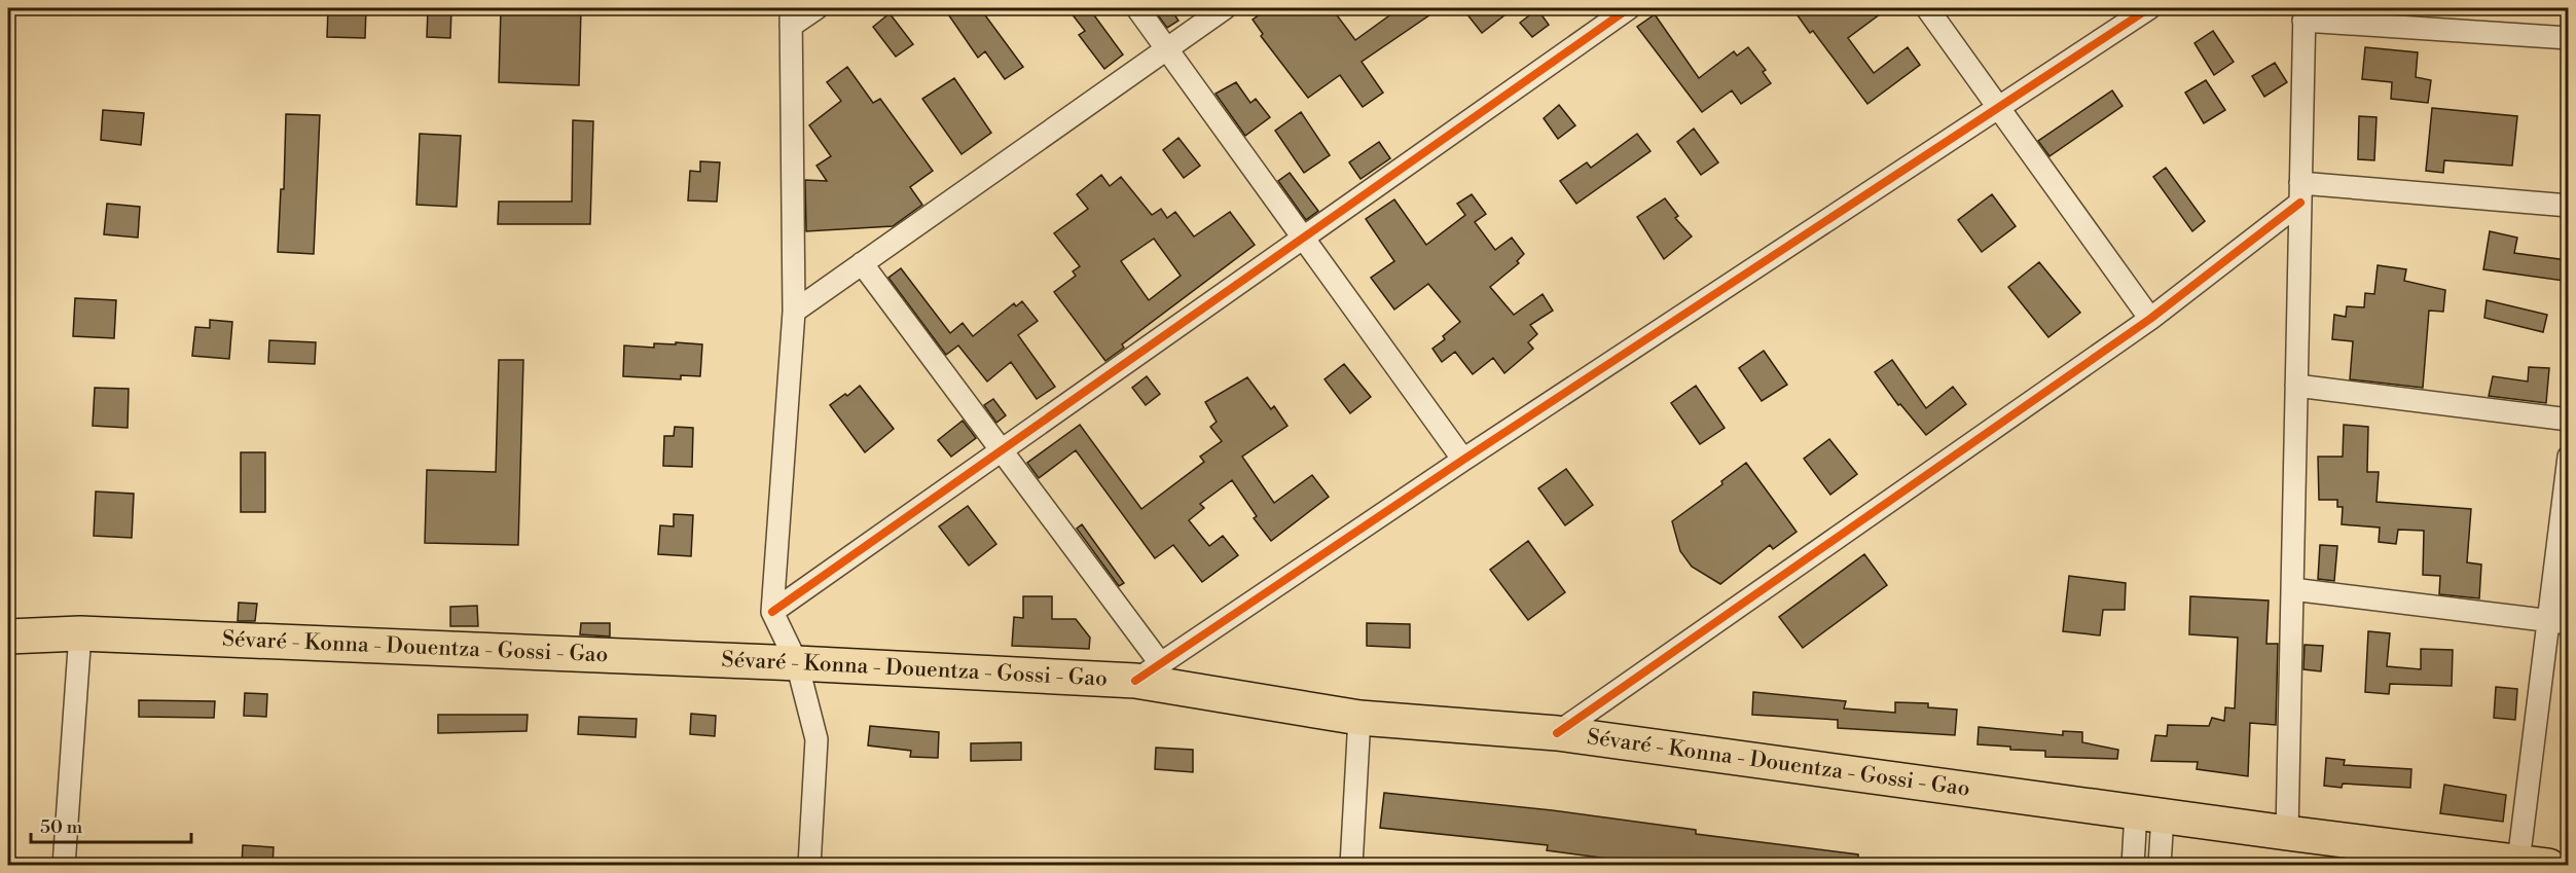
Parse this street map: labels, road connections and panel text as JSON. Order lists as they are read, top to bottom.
{
  "streets": {
    "main road": ["Sévaré - Konna - Douentza - Gossi - Gao"]
  },
  "scale_bar": "50 m"
}
